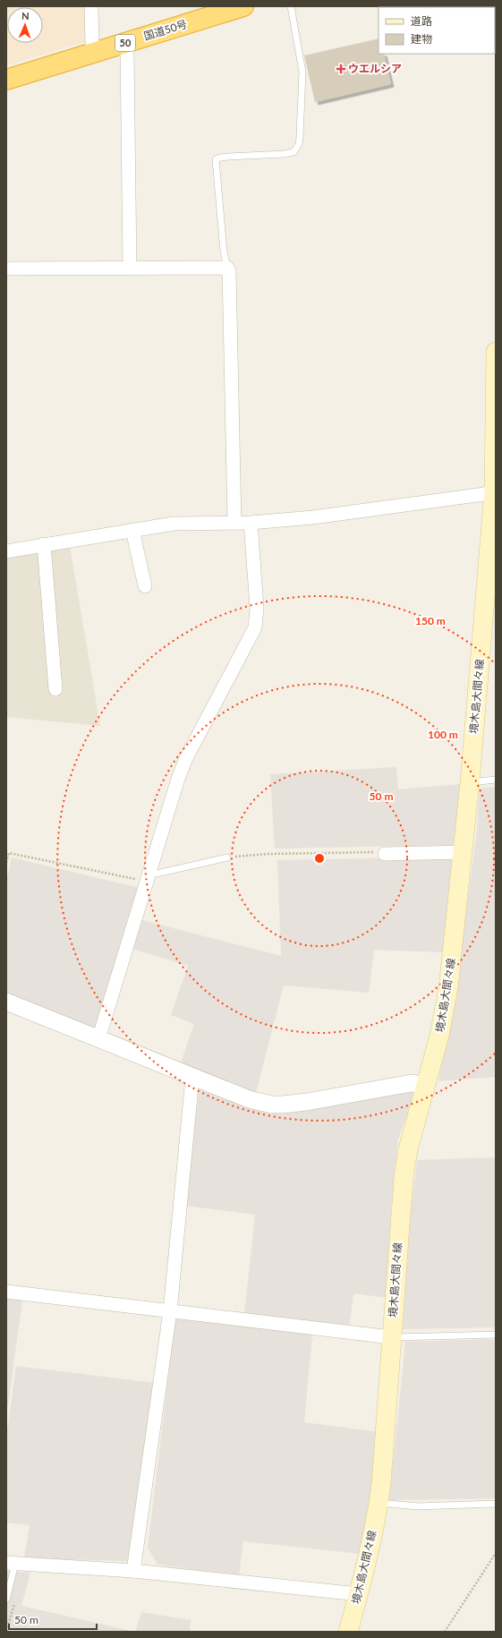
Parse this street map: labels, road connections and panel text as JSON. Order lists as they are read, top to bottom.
{
  "streets": {
    "highway": ["国道50号", "50"],
    "main road": ["境木島大間々線"]
  },
  "places": {
    "health": ["ウエルシア"]
  },
  "legend": ["道路", "建物"],
  "scale_bar": "50 m",
  "north": "top",
  "rings": ["150 m", "100 m", "50 m"]
}
